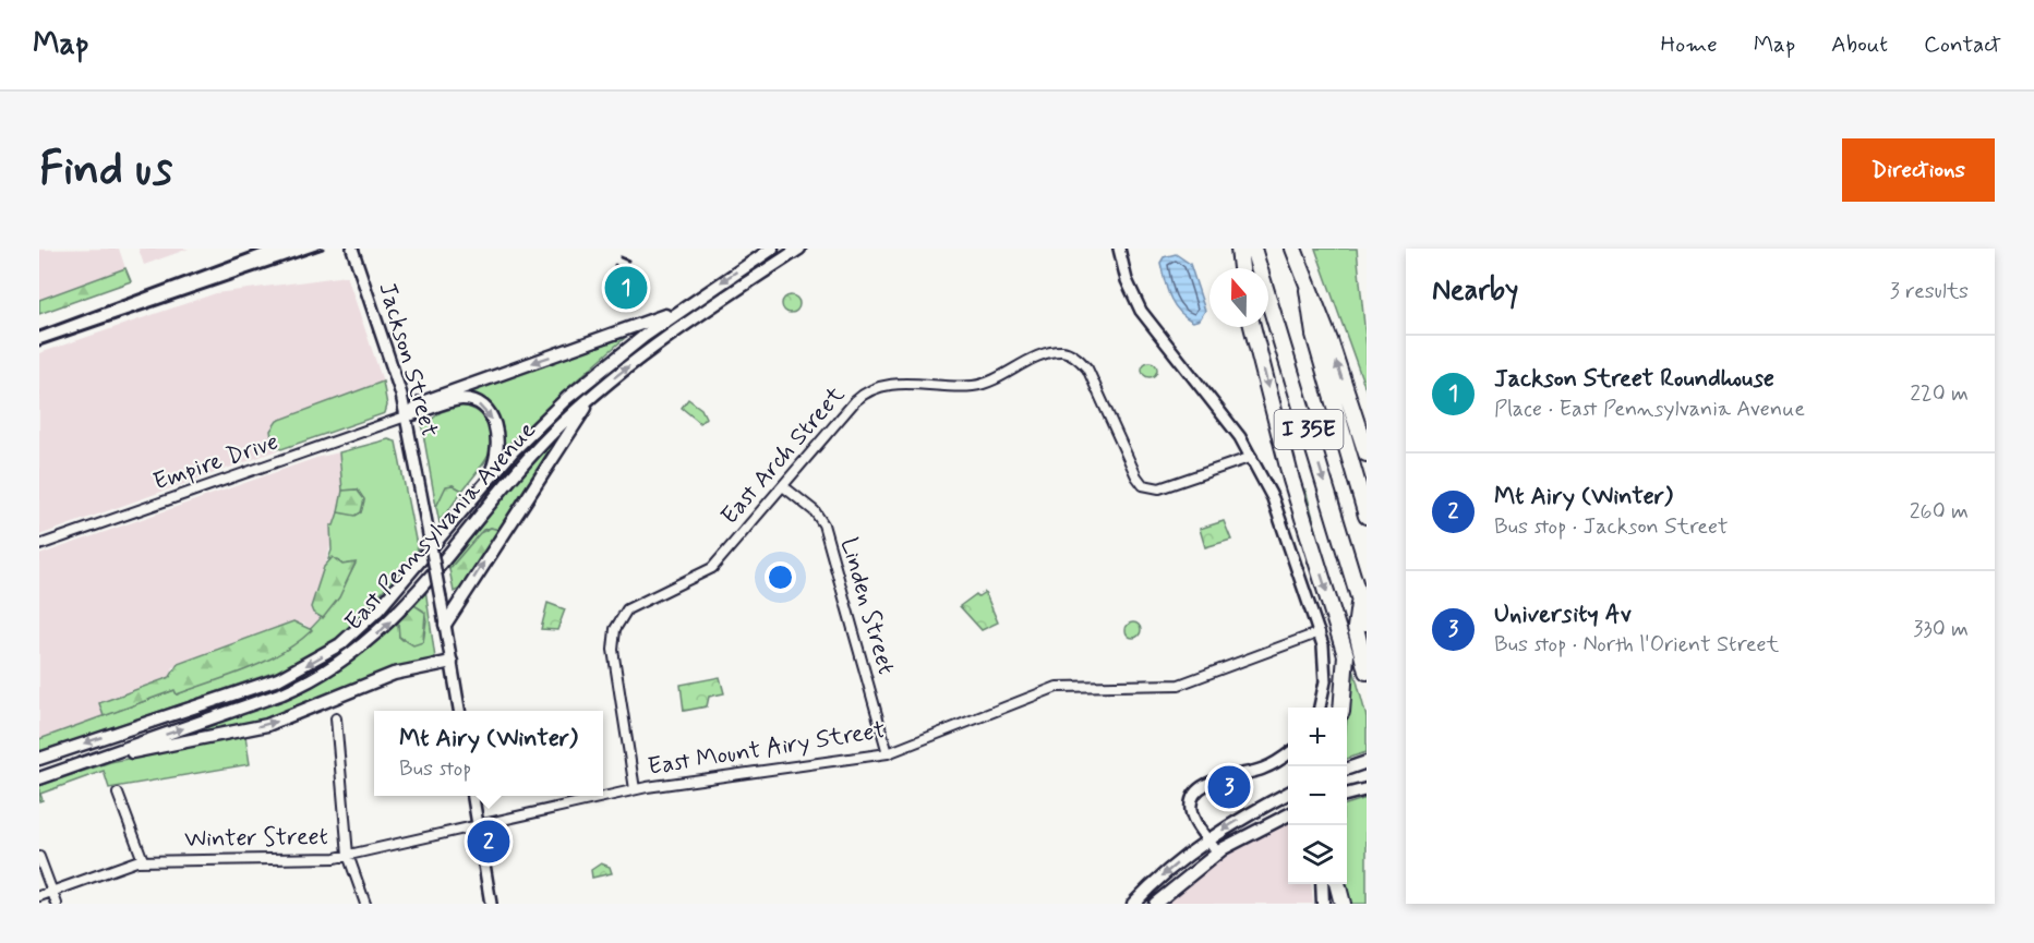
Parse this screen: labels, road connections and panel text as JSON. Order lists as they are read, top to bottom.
{
  "streets": {
    "highway": ["I 35E"],
    "main road": ["East Pennsylvania Avenue"],
    "street": [
      "Jackson Street",
      "East Arch Street",
      "Empire Drive",
      "Linden Street",
      "East Mount Airy Street",
      "Winter Street"
    ]
  },
  "crossings": [
    ["Jackson Street", "Empire Drive"],
    ["East Arch Street", "Linden Street"],
    ["East Arch Street", "East Mount Airy Street"],
    ["Linden Street", "East Mount Airy Street"],
    ["East Mount Airy Street", "Winter Street"]
  ],
  "north": "top",
  "page": {
    "header": "Map",
    "nav": [
      "Home",
      "Map",
      "About",
      "Contact"
    ],
    "buttons": "Directions",
    "title": "Find us",
    "heading": ["Nearby", "3 results"],
    "pins": ["1", "3", "2"],
    "list": [
      {
        "mark": "1",
        "name": "Jackson Street Roundhouse",
        "note": "Place · East Pennsylvania Avenue",
        "value": "220 m"
      },
      {
        "mark": "2",
        "name": "Mt Airy (Winter)",
        "note": "Bus stop · Jackson Street",
        "value": "260 m"
      },
      {
        "mark": "3",
        "name": "University Av",
        "note": "Bus stop · North l'Orient Street",
        "value": "330 m"
      }
    ],
    "map_buttons": ["+", "−"],
    "popup": ["Mt Airy (Winter)", "Bus stop"]
  }
}
